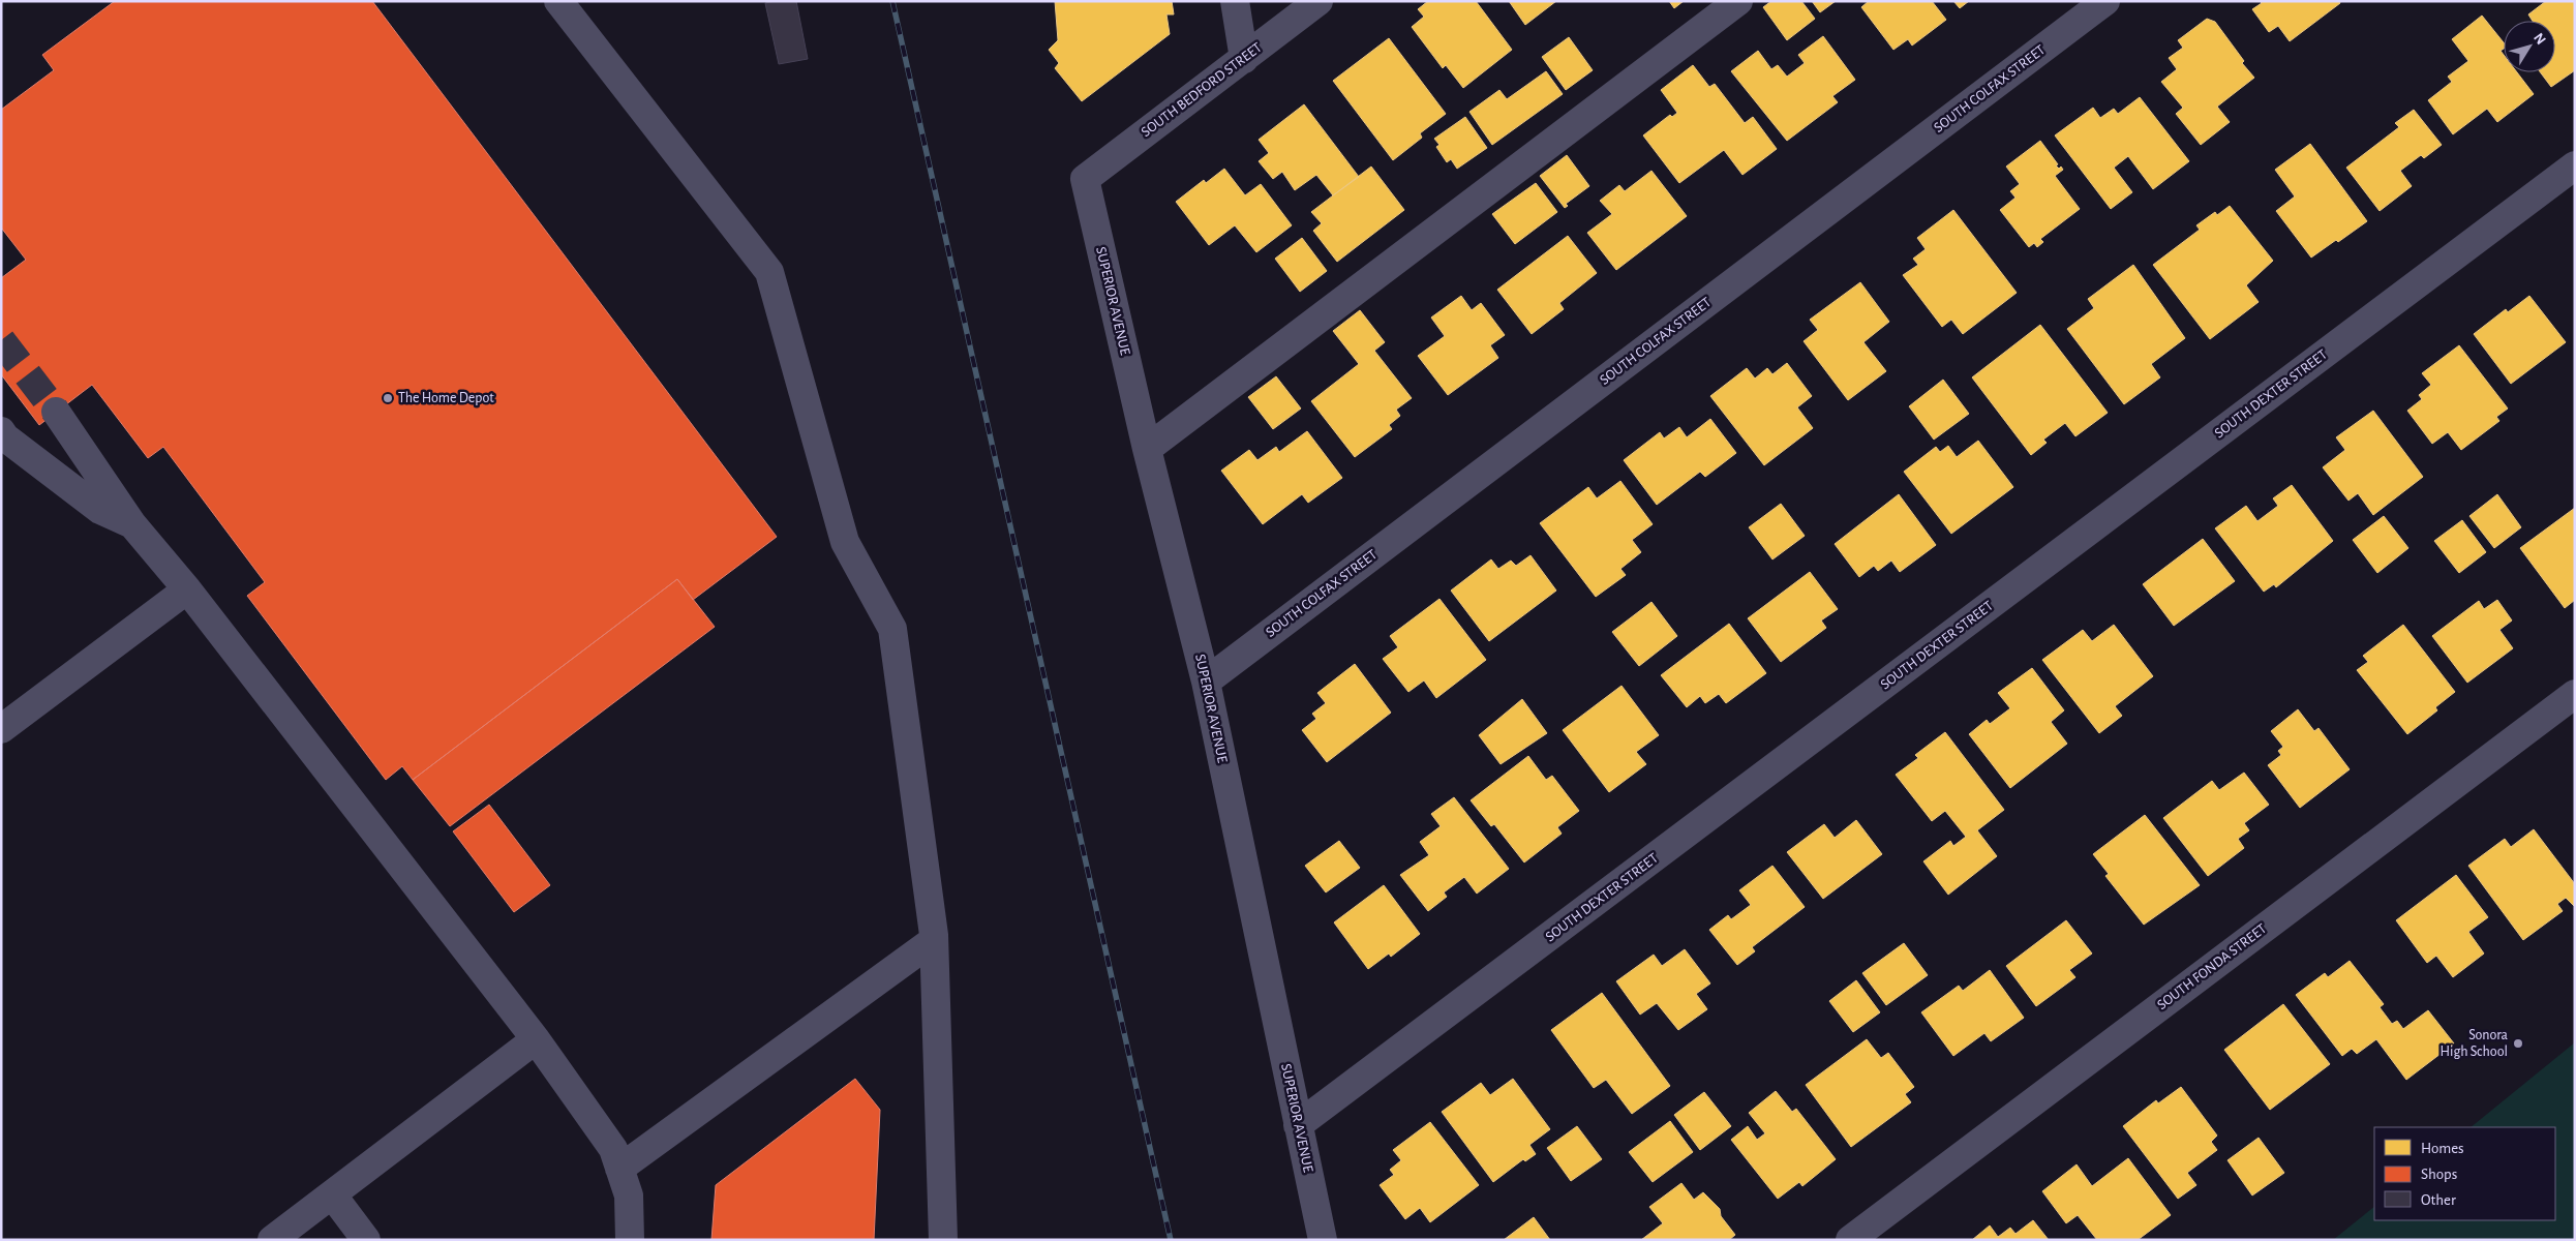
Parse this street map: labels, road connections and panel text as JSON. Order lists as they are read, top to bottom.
{
  "streets": {
    "street": [
      "SOUTH COLFAX STREET",
      "SOUTH BEDFORD STREET",
      "SUPERIOR AVENUE",
      "SOUTH DEXTER STREET",
      "SOUTH FONDA STREET"
    ]
  },
  "crossings": [
    ["SOUTH COLFAX STREET", "SUPERIOR AVENUE"],
    ["SOUTH BEDFORD STREET", "SUPERIOR AVENUE"],
    ["SUPERIOR AVENUE", "SOUTH DEXTER STREET"]
  ],
  "places": ["The Home Depot", "Sonora High School"],
  "legend": ["Homes", "Shops", "Other"],
  "north": "top right"
}
